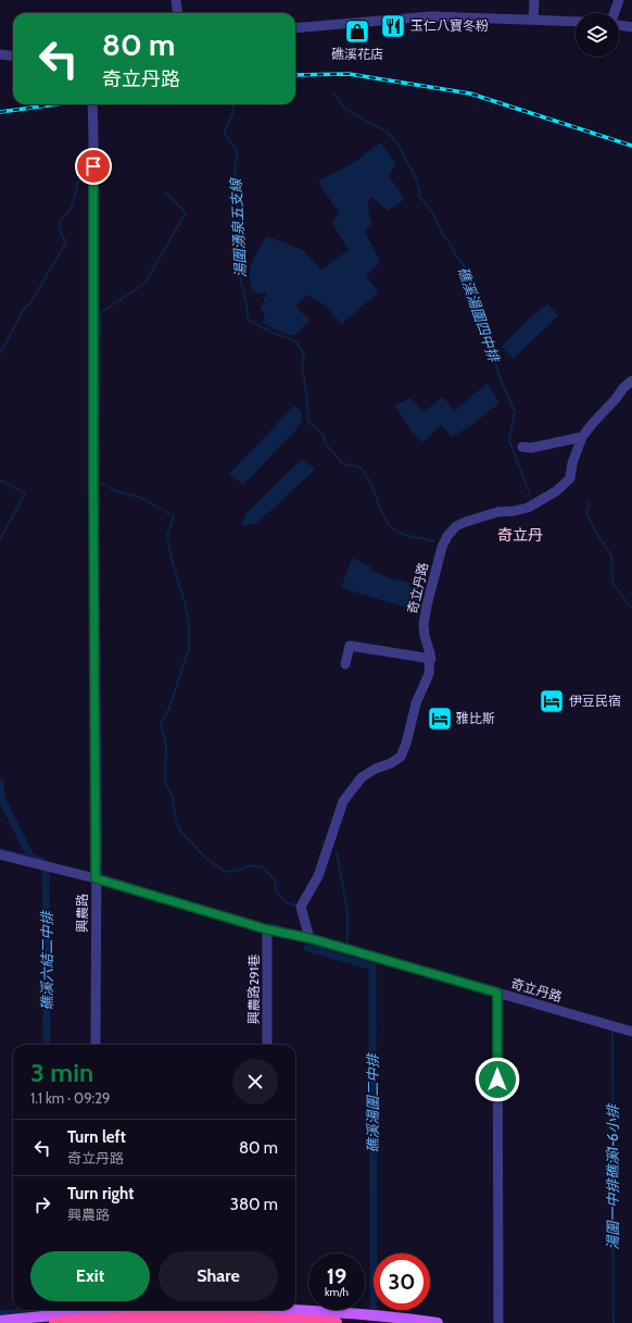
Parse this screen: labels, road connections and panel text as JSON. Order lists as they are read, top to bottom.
{
  "streets": {
    "street": ["奇立丹路", "興農路", "興農路291巷"]
  },
  "crossings": [
    ["奇立丹路", "興農路"],
    ["奇立丹路", "興農路291巷"]
  ],
  "districts": ["奇立丹"],
  "water": [
    "湯圍湧泉五支線",
    "礁溪湯圍四中排",
    "礁溪六結二中排",
    "礁溪湯圍二中排",
    "湯圍一中排礁溪1-6小排"
  ],
  "places": {
    "restaurant": ["玉仁八寶冬粉"],
    "shop": ["礁溪花店"],
    "hotel": ["伊豆民宿", "雅比斯"]
  },
  "page": {
    "turn": ["80 m", "奇立丹路"],
    "heading": ["3 min", "1.1 km · 09:29"],
    "list": [
      {
        "name": "Turn left",
        "note": "奇立丹路",
        "value": "80 m"
      },
      {
        "name": "Turn right",
        "note": "興農路",
        "value": "380 m"
      }
    ],
    "buttons": ["Exit", "Share"],
    "speed": "19 km/h",
    "limit": "30"
  }
}
